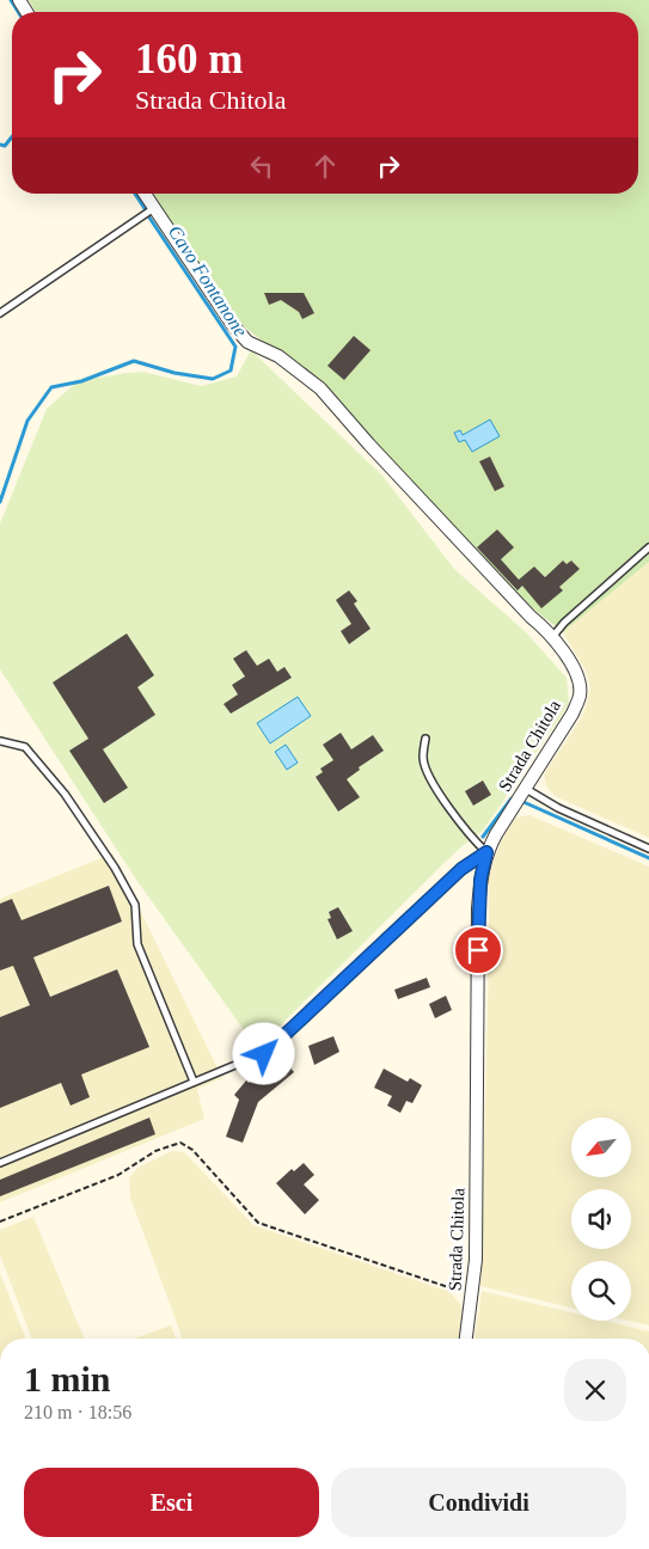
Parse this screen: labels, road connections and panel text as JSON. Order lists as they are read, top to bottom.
{
  "streets": {
    "street": ["Strada Chitola"]
  },
  "water": ["Cavo Fontanone"],
  "north": "bottom left",
  "page": {
    "turn": ["160 m", "Strada Chitola"],
    "heading": ["1 min", "210 m · 18:56"],
    "buttons": ["Esci", "Condividi"]
  }
}
